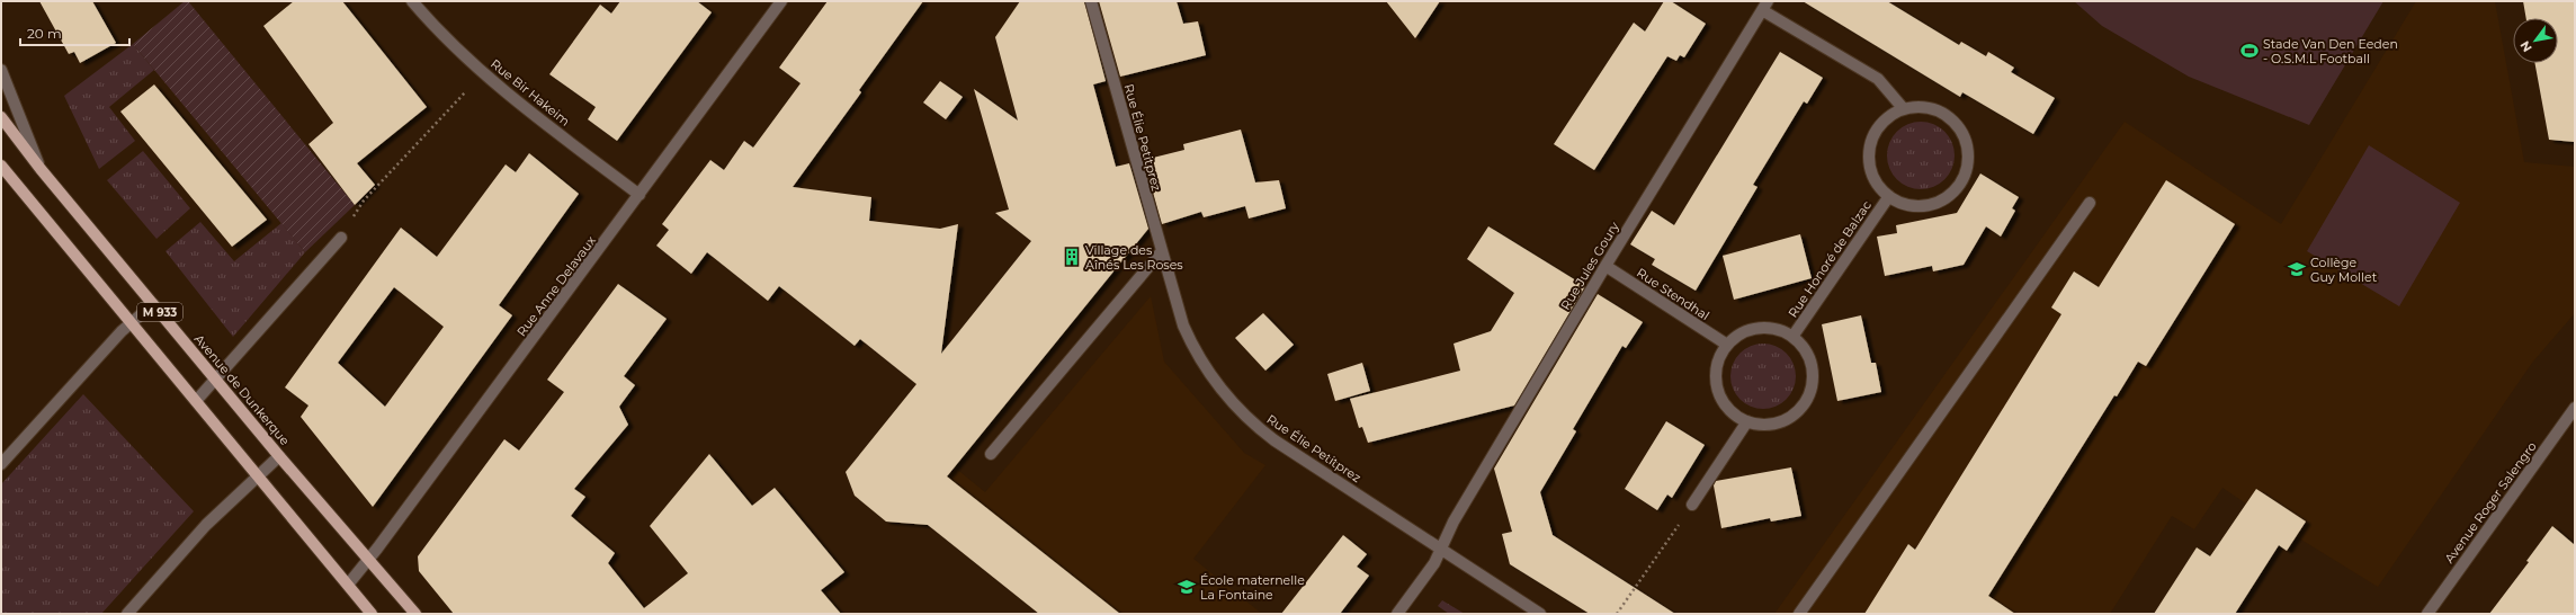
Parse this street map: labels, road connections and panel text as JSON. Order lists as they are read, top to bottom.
{
  "streets": {
    "main road": ["M 933", "Avenue de Dunkerque"],
    "street": [
      "Rue Bir Hakeim",
      "Rue Élie Petitprez",
      "Rue Honoré de Balzac",
      "Rue Jules Goury",
      "Rue Anne Delavaux",
      "Rue Stendhal",
      "Avenue Roger Salengro"
    ]
  },
  "crossings": [
    ["Rue Bir Hakeim", "Rue Anne Delavaux"],
    ["Rue Élie Petitprez", "Rue Jules Goury"],
    ["Rue Honoré de Balzac", "Rue Stendhal"],
    ["Rue Jules Goury", "Rue Stendhal"],
    ["Rue Anne Delavaux", "M 933"],
    ["Rue Anne Delavaux", "Avenue de Dunkerque"]
  ],
  "places": {
    "sports": ["Stade Van Den Eeden - O.S.M.L Football"],
    "building": ["Village des Aînés Les Roses"],
    "school or university": ["Collège Guy Mollet", "École maternelle La Fontaine"]
  },
  "scale_bar": "20 m",
  "north": "bottom left"
}
